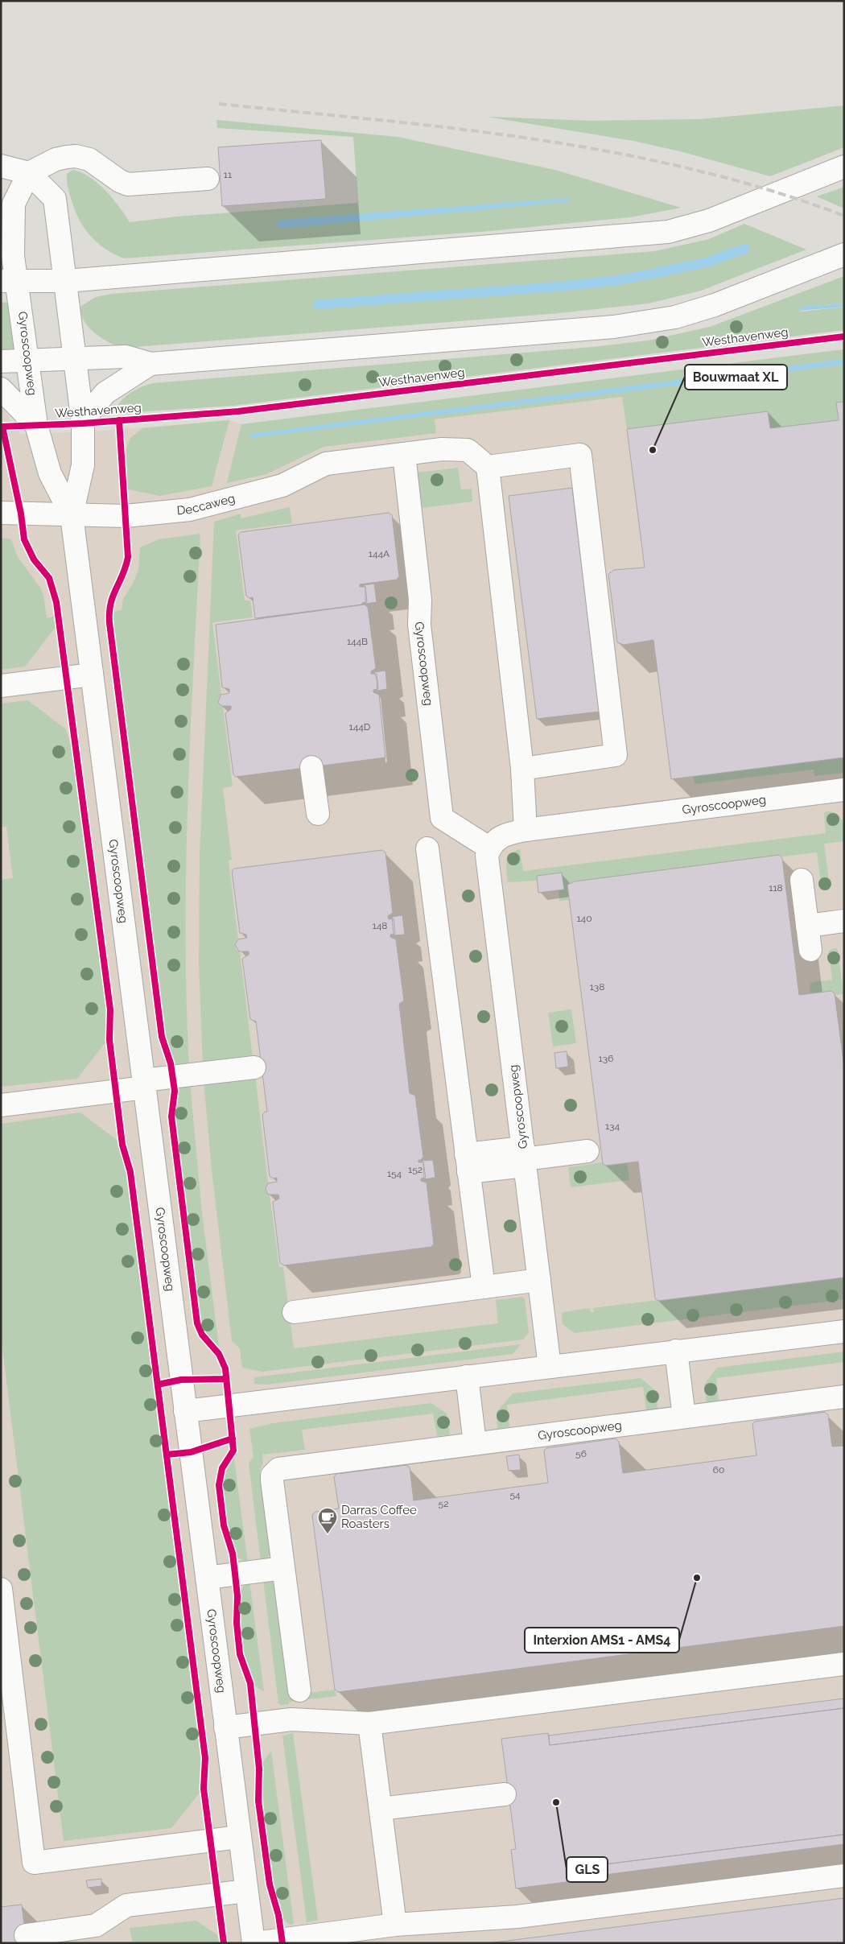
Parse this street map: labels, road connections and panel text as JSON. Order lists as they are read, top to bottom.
{
  "streets": {
    "street": ["Gyroscoopweg", "Deccaweg"],
    "cycle path": ["Westhavenweg"]
  },
  "crossings": [
    ["Gyroscoopweg", "Deccaweg"]
  ],
  "places": {
    "other": ["Bouwmaat XL", "Interxion AMS1 - AMS4", "GLS"],
    "cafe": ["Darras Coffee Roasters"]
  },
  "house_numbers": [
    "11",
    "144A",
    "144B",
    "144D",
    "118",
    "140",
    "148",
    "138",
    "136",
    "134",
    "152",
    "154",
    "56",
    "60",
    "54",
    "52"
  ]
}
